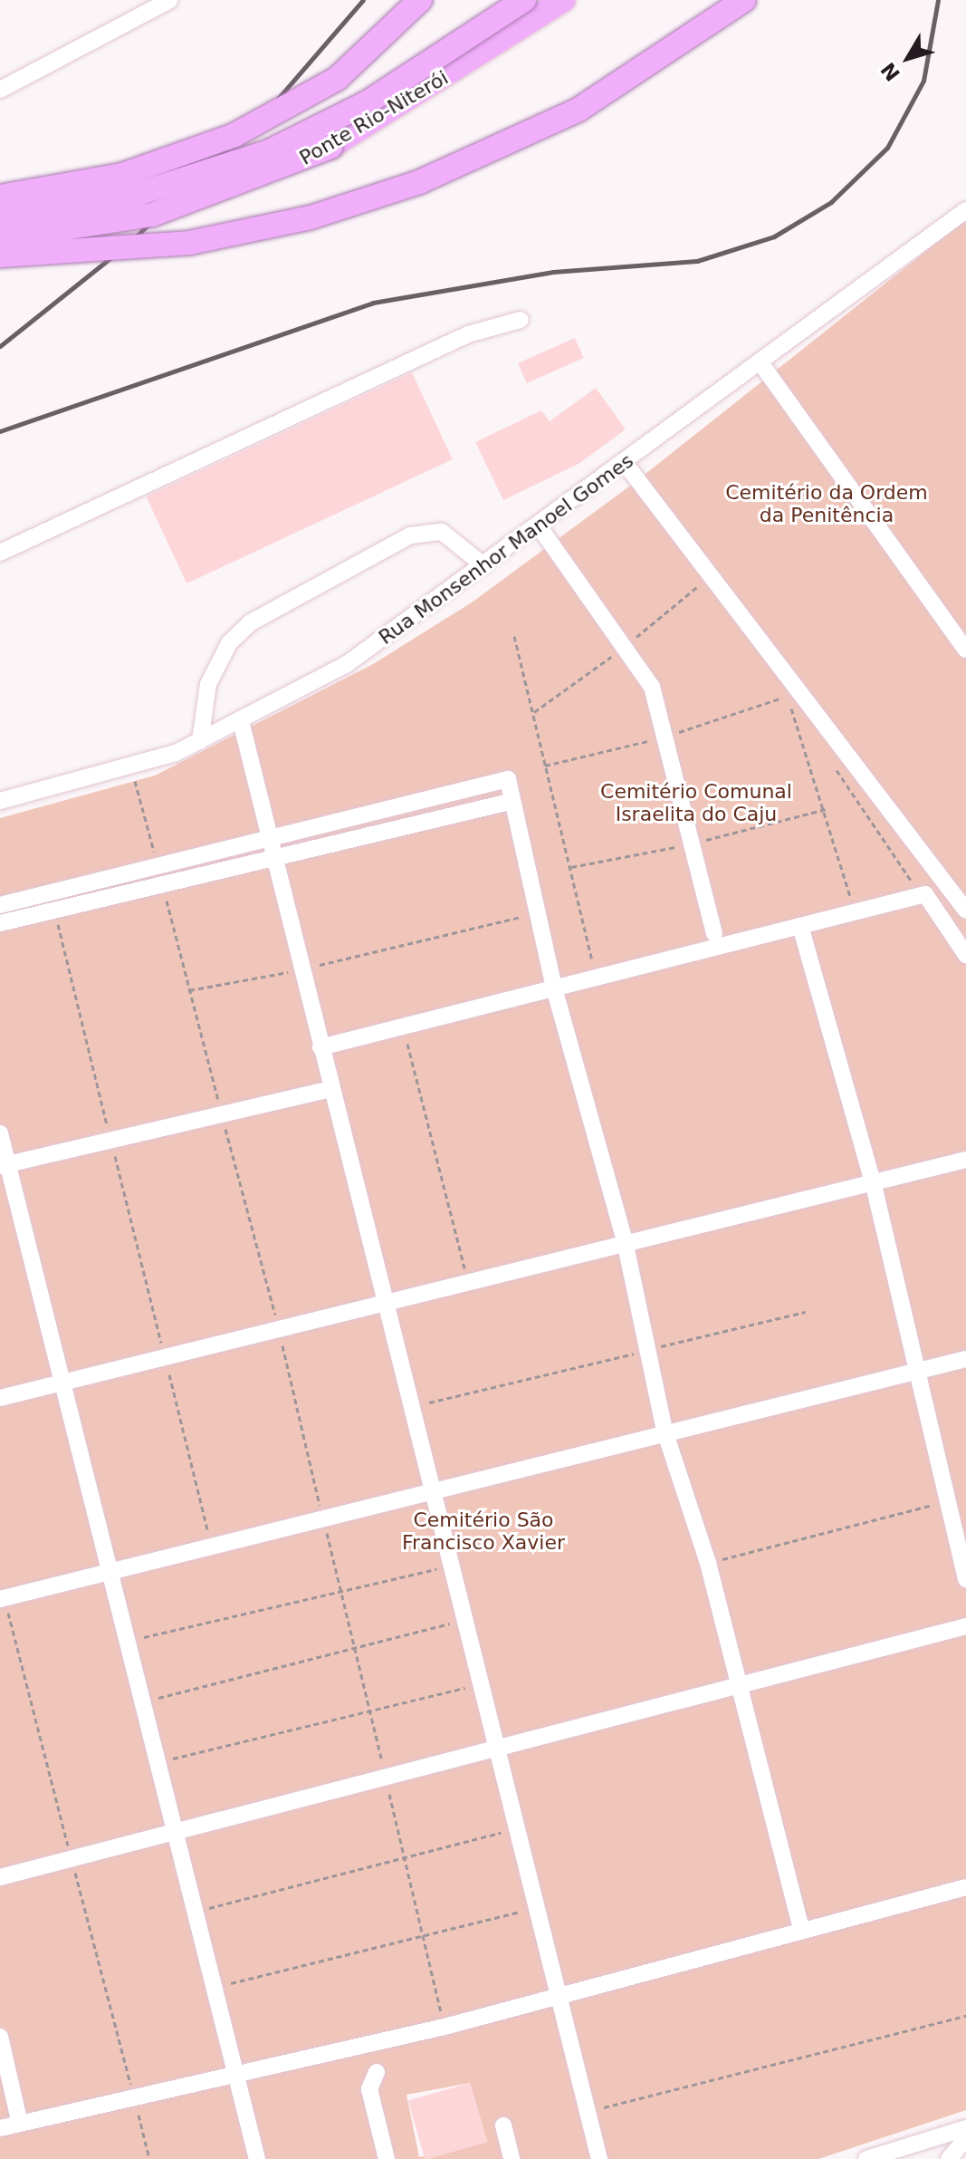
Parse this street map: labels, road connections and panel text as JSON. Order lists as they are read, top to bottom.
{
  "streets": {
    "highway": ["Ponte Rio-Niterói"],
    "street": ["Rua Monsenhor Manoel Gomes"]
  },
  "parks": ["Cemitério da Ordem da Penitência", "Cemitério Comunal Israelita do Caju", "Cemitério São Francisco Xavier"],
  "north": "bottom left"
}
